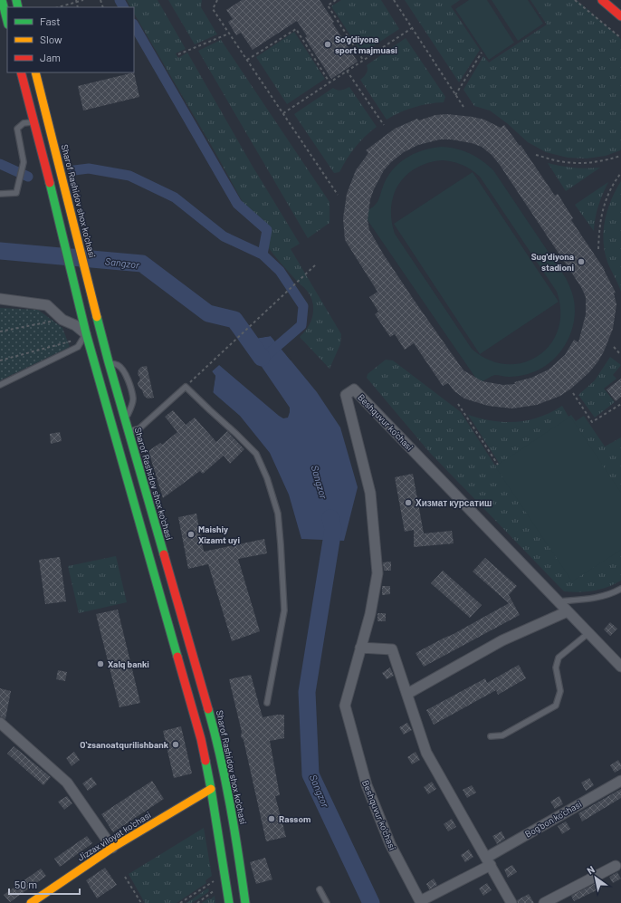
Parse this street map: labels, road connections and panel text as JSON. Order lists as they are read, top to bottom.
{
  "streets": {
    "main road": ["Sharof Rashidov shox ko'chasi", "Jizzax viloyat ko'chasi"],
    "street": ["Beshquvur ko'chasi", "Bog'bon ko'chasi"]
  },
  "crossings": [
    ["Beshquvur ko'chasi", "Bog'bon ko'chasi"]
  ],
  "water": ["Sangzor"],
  "places": [
    "So’g’diyona sport majmuasi",
    "Sug'diyona stadioni",
    "Хизмат курсатиш",
    "Maishiy Xizamt uyi",
    "Xalq banki",
    "Oʻzsanoatqurilishbank",
    "Rassom"
  ],
  "legend": ["Fast", "Slow", "Jam"],
  "scale_bar": "50 m",
  "north": "top left"
}
